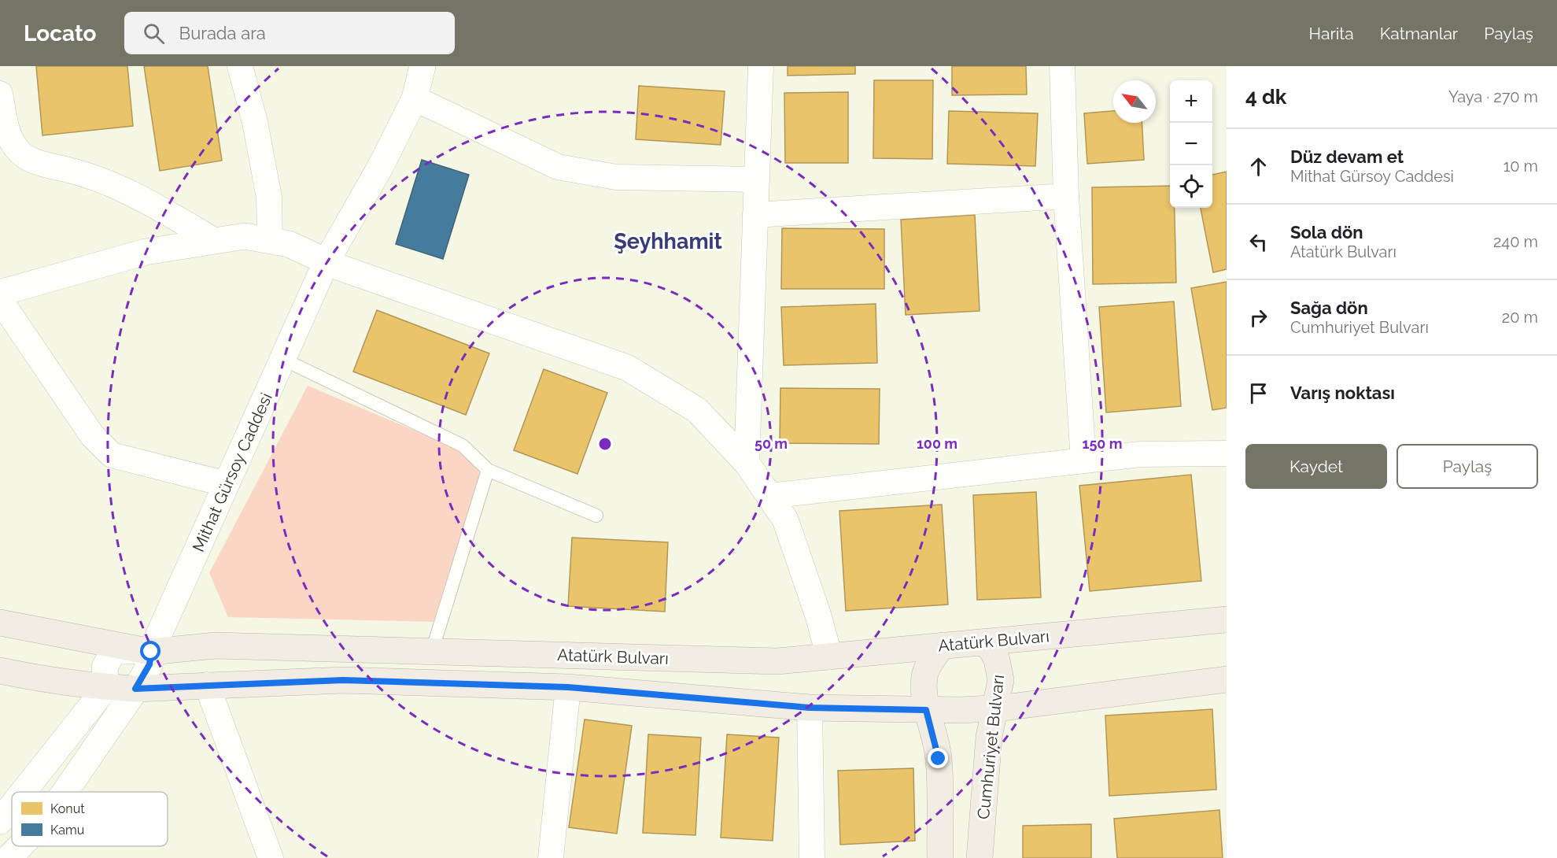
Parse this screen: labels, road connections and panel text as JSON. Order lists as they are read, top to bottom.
{
  "streets": {
    "main road": ["Mithat Gürsoy Caddesi", "Atatürk Bulvarı", "Cumhuriyet Bulvarı"]
  },
  "crossings": [
    ["Mithat Gürsoy Caddesi", "Atatürk Bulvarı"],
    ["Atatürk Bulvarı", "Cumhuriyet Bulvarı"]
  ],
  "districts": ["Şeyhhamit"],
  "legend": ["Konut", "Kamu"],
  "north": "top left",
  "page": {
    "header": "Locato",
    "search": "Burada ara",
    "nav": ["Harita", "Katmanlar", "Paylaş"],
    "heading": ["4 dk", "Yaya · 270 m"],
    "map_buttons": ["+", "−"],
    "list": [
      ["Düz devam et", "Mithat Gürsoy Caddesi", "10 m"],
      ["Sola dön", "Atatürk Bulvarı", "240 m"],
      ["Sağa dön", "Cumhuriyet Bulvarı", "20 m"],
      "Varış noktası"
    ],
    "buttons": ["Kaydet", "Paylaş"]
  },
  "rings": ["50 m", "100 m", "150 m"]
}
